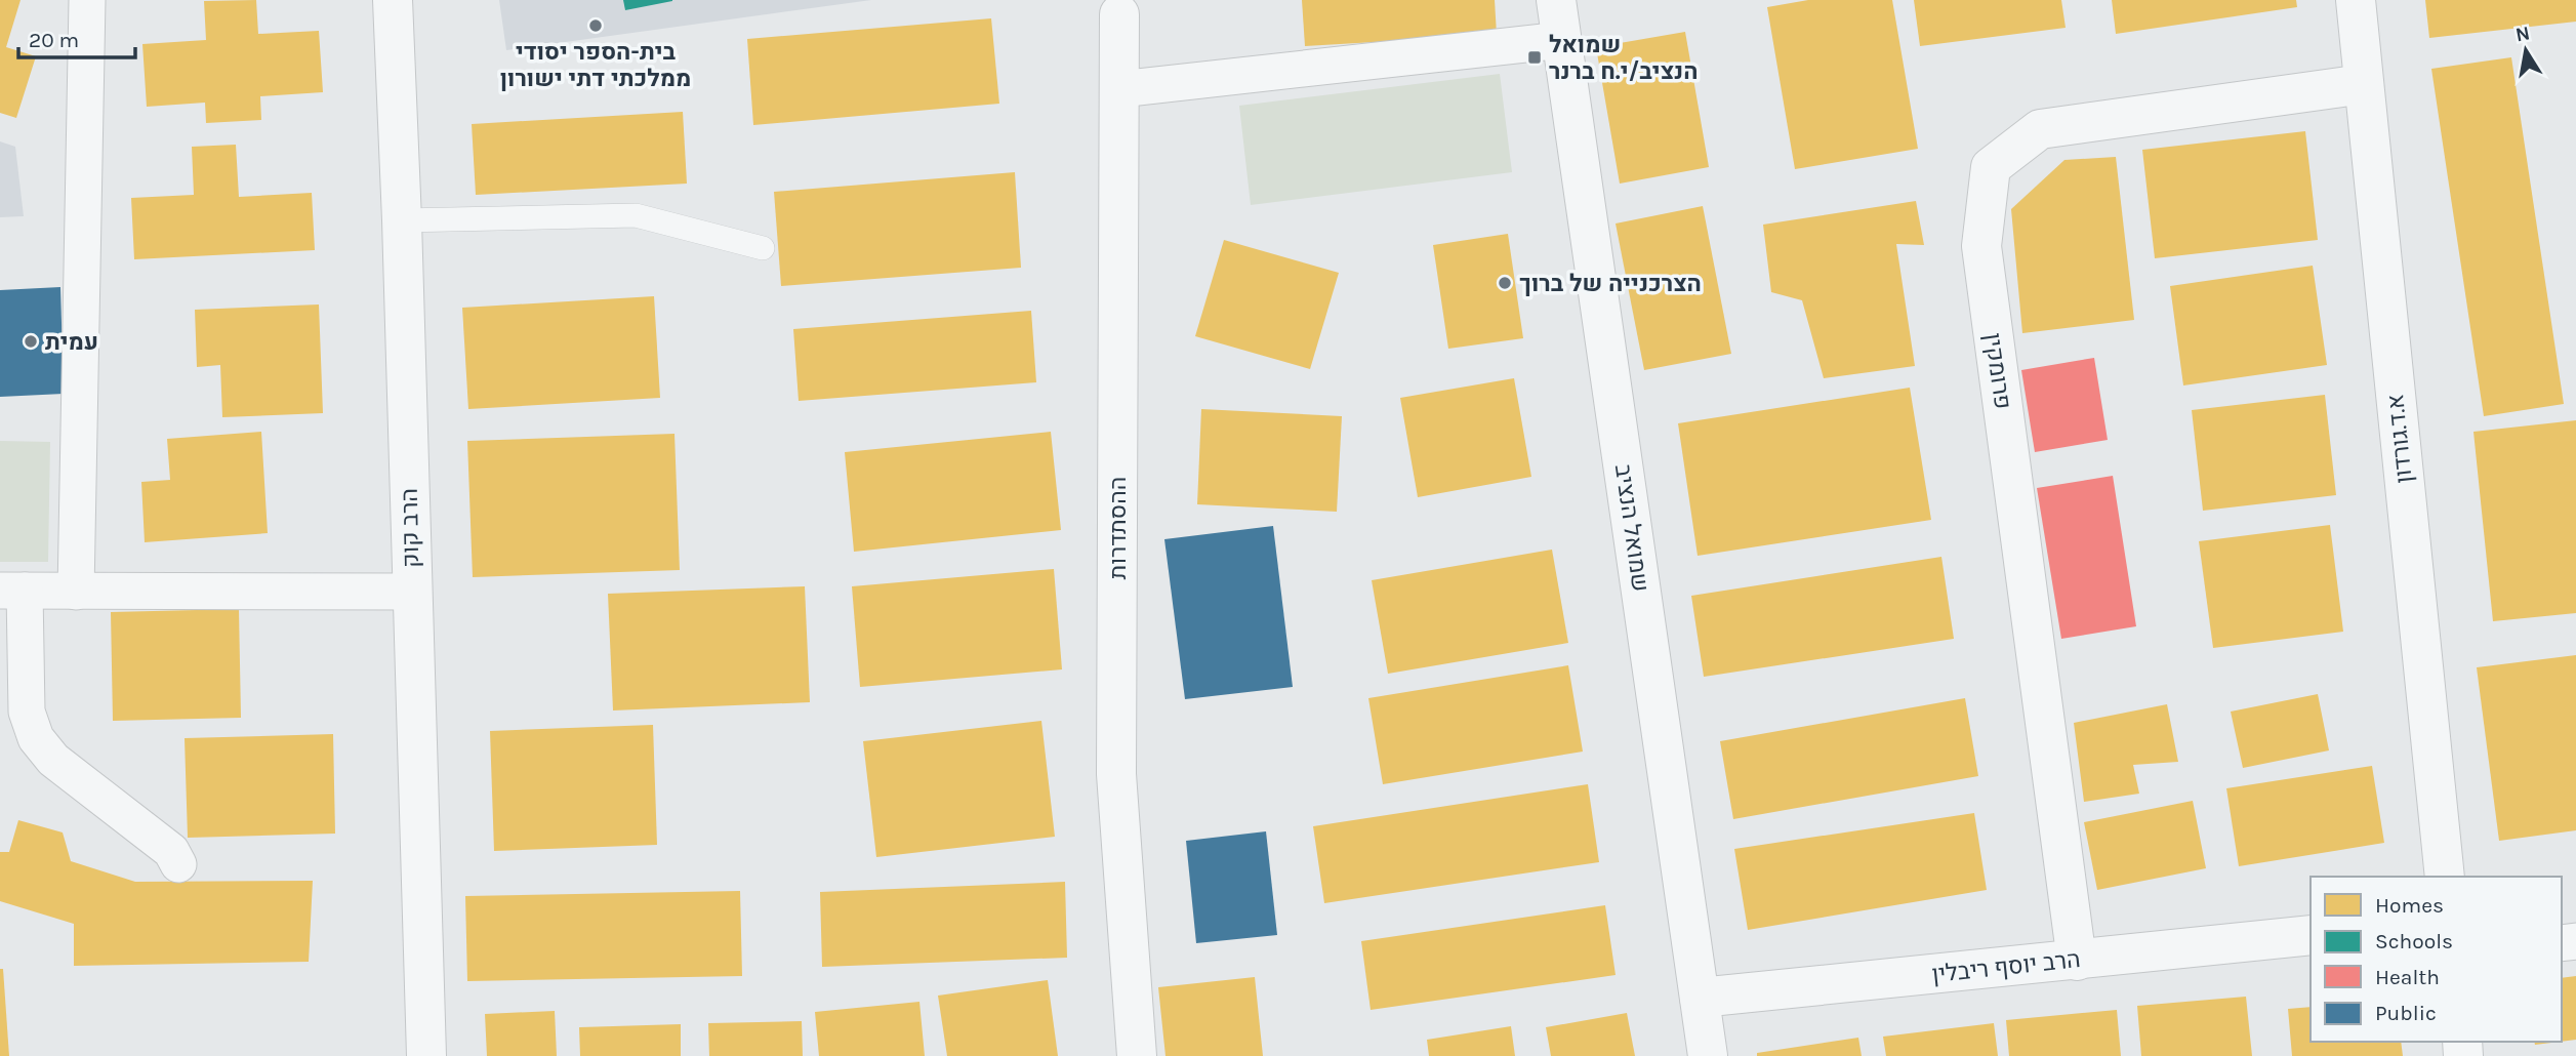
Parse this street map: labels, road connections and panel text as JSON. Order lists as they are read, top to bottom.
{
  "streets": {
    "street": [
      "פרומקין",
      "א.ד.גורדון",
      "הרב קוק",
      "ההסתדרות",
      "שמואל הנציב",
      "הרב יוסף ריבלין"
    ]
  },
  "crossings": [
    ["פרומקין", "א.ד.גורדון"],
    ["פרומקין", "הרב יוסף ריבלין"],
    ["שמואל הנציב", "הרב יוסף ריבלין"]
  ],
  "places": {
    "other": ["בית-הספר יסודי ממלכתי דתי ישורון", "הצרכנייה של ברוך", "עמית"],
    "transit": ["שמואל הנציב/י.ח ברנר"]
  },
  "legend": [
    "Homes",
    "Schools",
    "Health",
    "Public"
  ],
  "scale_bar": "20 m",
  "north": "top"
}
